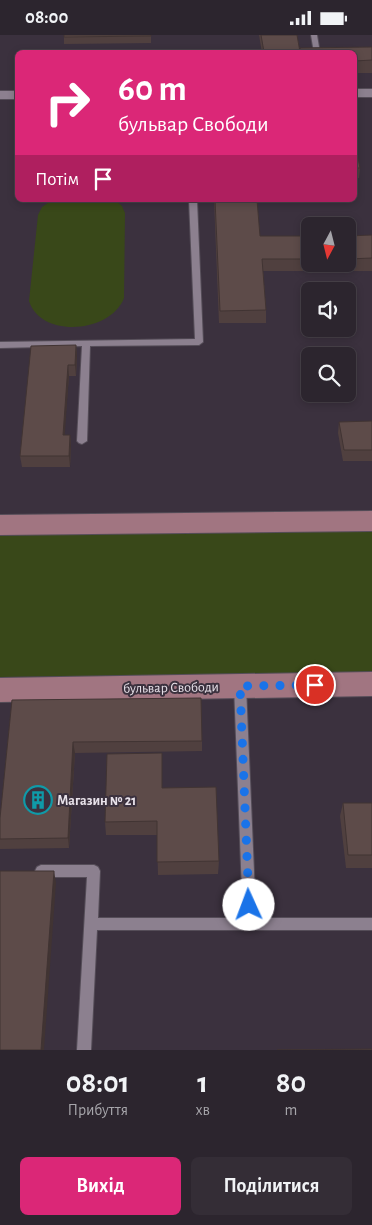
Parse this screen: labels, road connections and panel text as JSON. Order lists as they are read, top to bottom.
{
  "streets": {
    "street": ["бульвар Свободи"]
  },
  "places": {
    "building": ["Магазин № 21"]
  },
  "north": "bottom",
  "page": {
    "status": "08:00",
    "turn": ["60 m", "бульвар Свободи"],
    "then": "Потім",
    "eta": [
      "08:01",
      "Прибуття",
      "1",
      "хв",
      "80",
      "m"
    ],
    "buttons": ["Вихід", "Поділитися"]
  }
}
